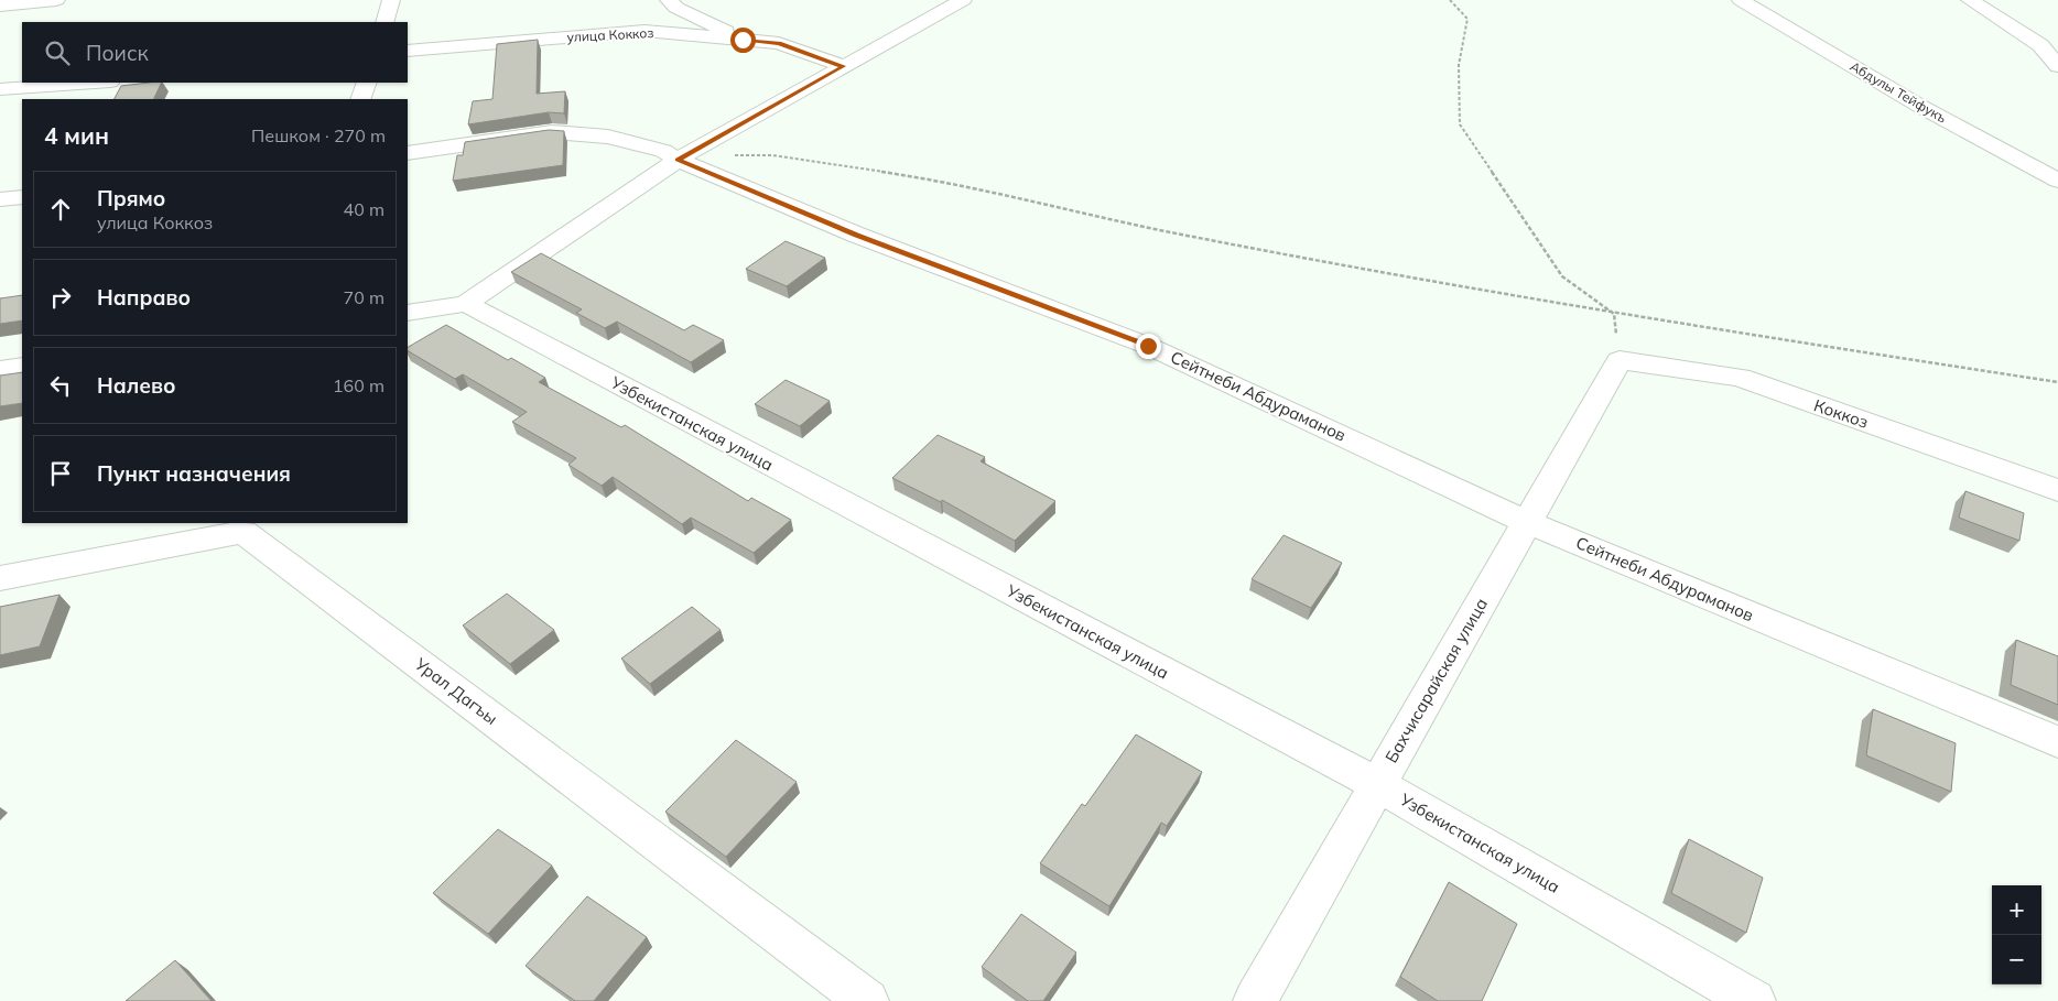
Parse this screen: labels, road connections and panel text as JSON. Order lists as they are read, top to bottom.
{
  "streets": {
    "street": [
      "улица Коккоз",
      "Абдулы Тейфукъ",
      "Сейтнеби Абдураманов",
      "Коккоз",
      "Узбекистанская улица",
      "Бахчисарайская улица",
      "Урал Дагъы"
    ]
  },
  "crossings": [
    ["Сейтнеби Абдураманов", "Бахчисарайская улица"],
    ["Коккоз", "Бахчисарайская улица"],
    ["Узбекистанская улица", "Бахчисарайская улица"]
  ],
  "page": {
    "search": "Поиск",
    "heading": ["4 мин", "Пешком · 270 m"],
    "list": [
      ["Прямо", "улица Коккоз", "40 m"],
      ["Направо", "70 m"],
      ["Налево", "160 m"],
      "Пункт назначения"
    ],
    "map_buttons": ["+", "−"]
  }
}
